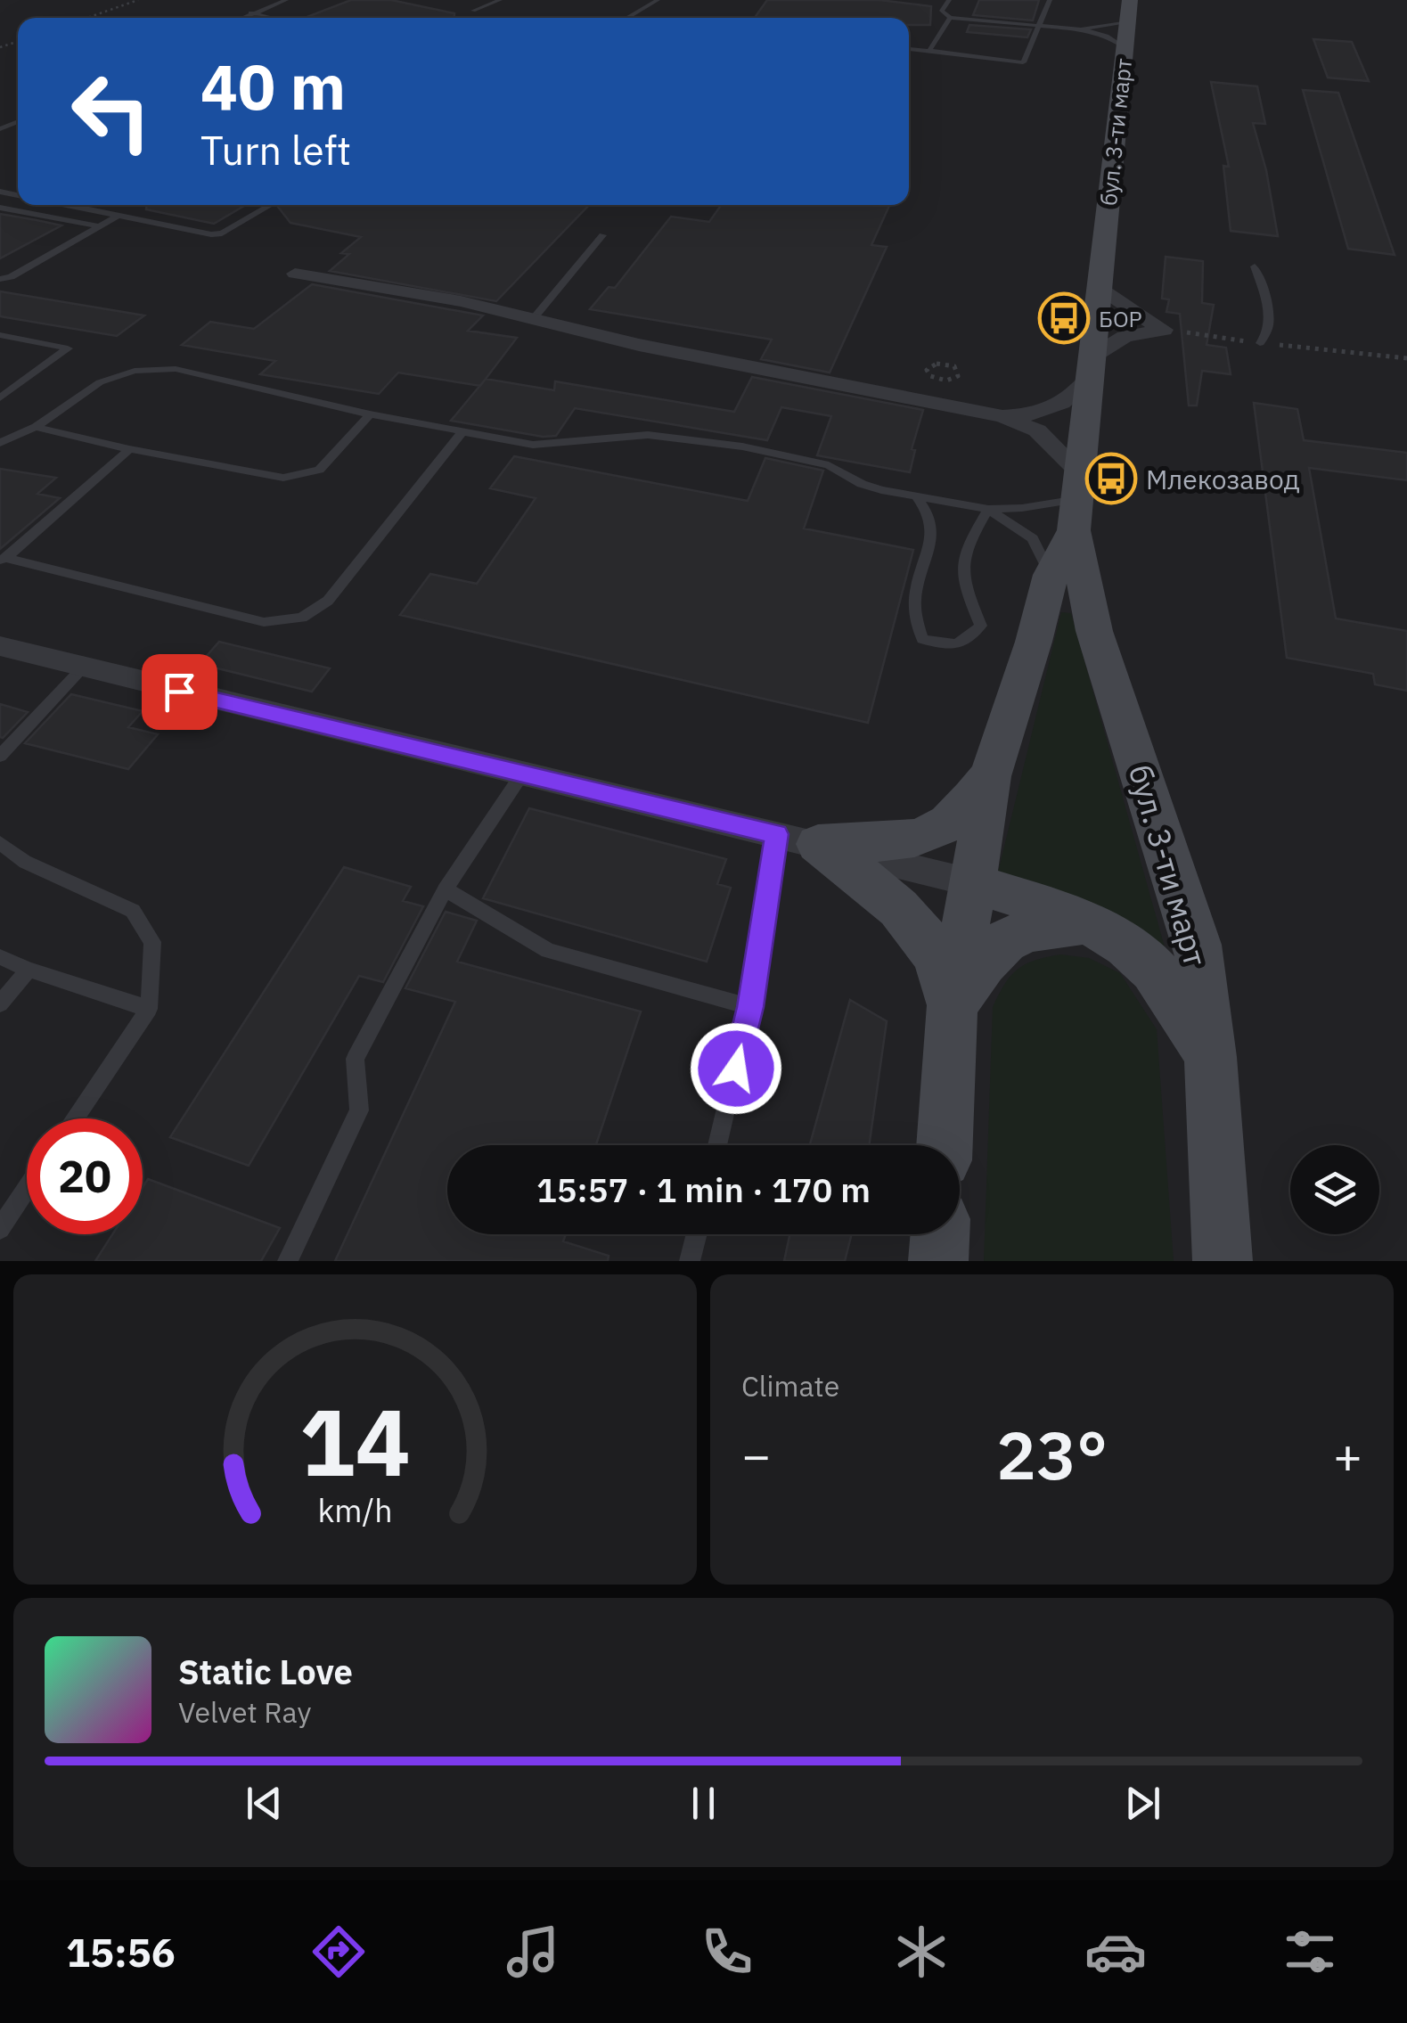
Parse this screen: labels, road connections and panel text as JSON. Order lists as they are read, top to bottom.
{
  "streets": {
    "main road": ["бул. 3-ти март"]
  },
  "places": {
    "bus stop": ["БОР", "Млекозавод"]
  },
  "page": {
    "turn": ["40 m", "Turn left"],
    "limit": "20",
    "trip": "15:57 · 1 min · 170 m",
    "tile": "Climate",
    "heat": ["−", "23°", "+"],
    "song": ["Static Love", "Velvet Ray"],
    "tabs": "15:56",
    "gauge": ["14", "km/h"]
  }
}
